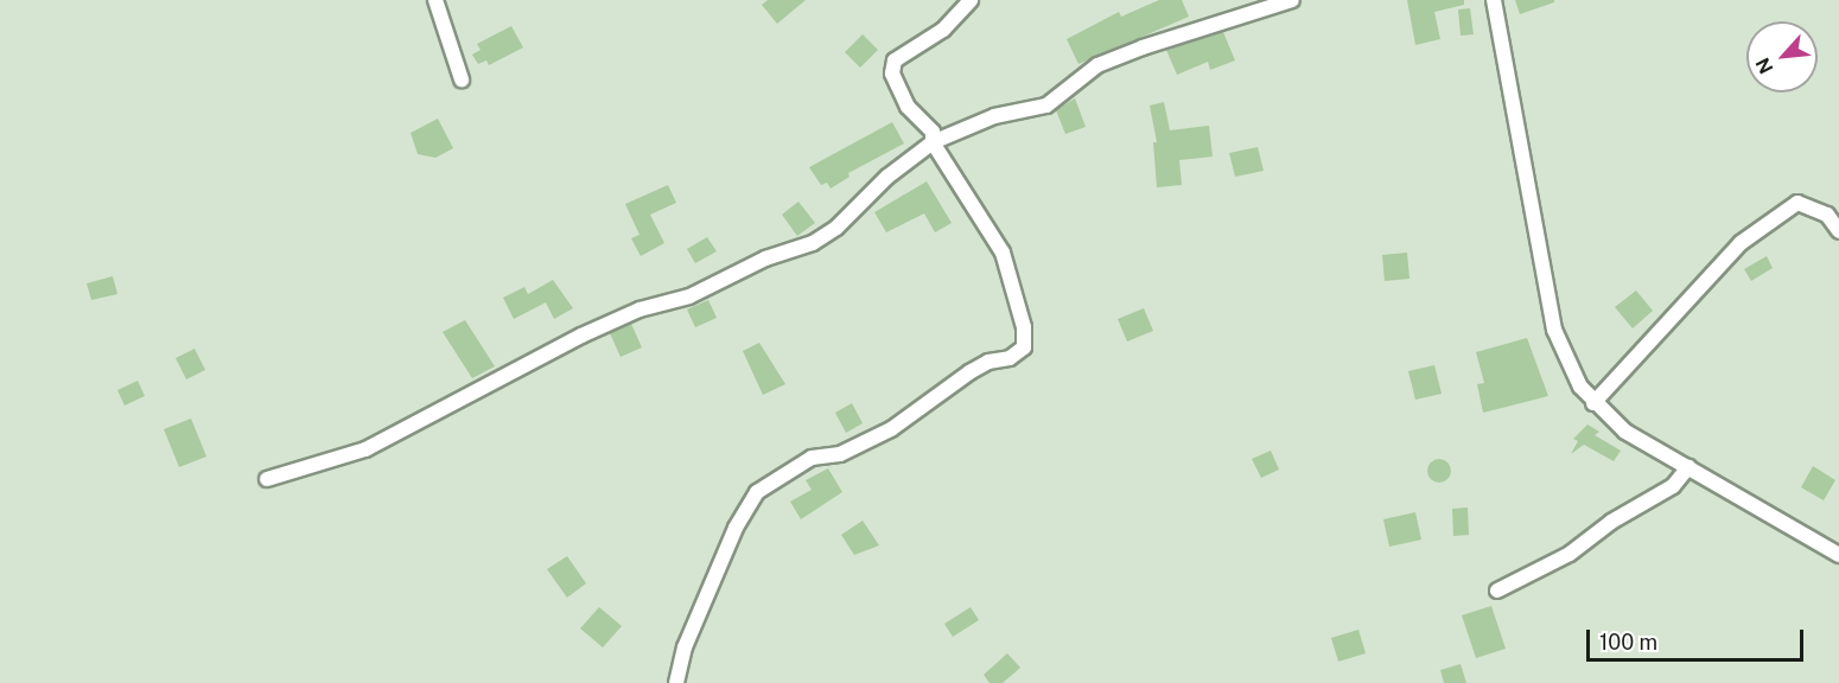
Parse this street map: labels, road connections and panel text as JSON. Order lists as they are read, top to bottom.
{
  "scale_bar": "100 m",
  "north": "bottom left"
}
